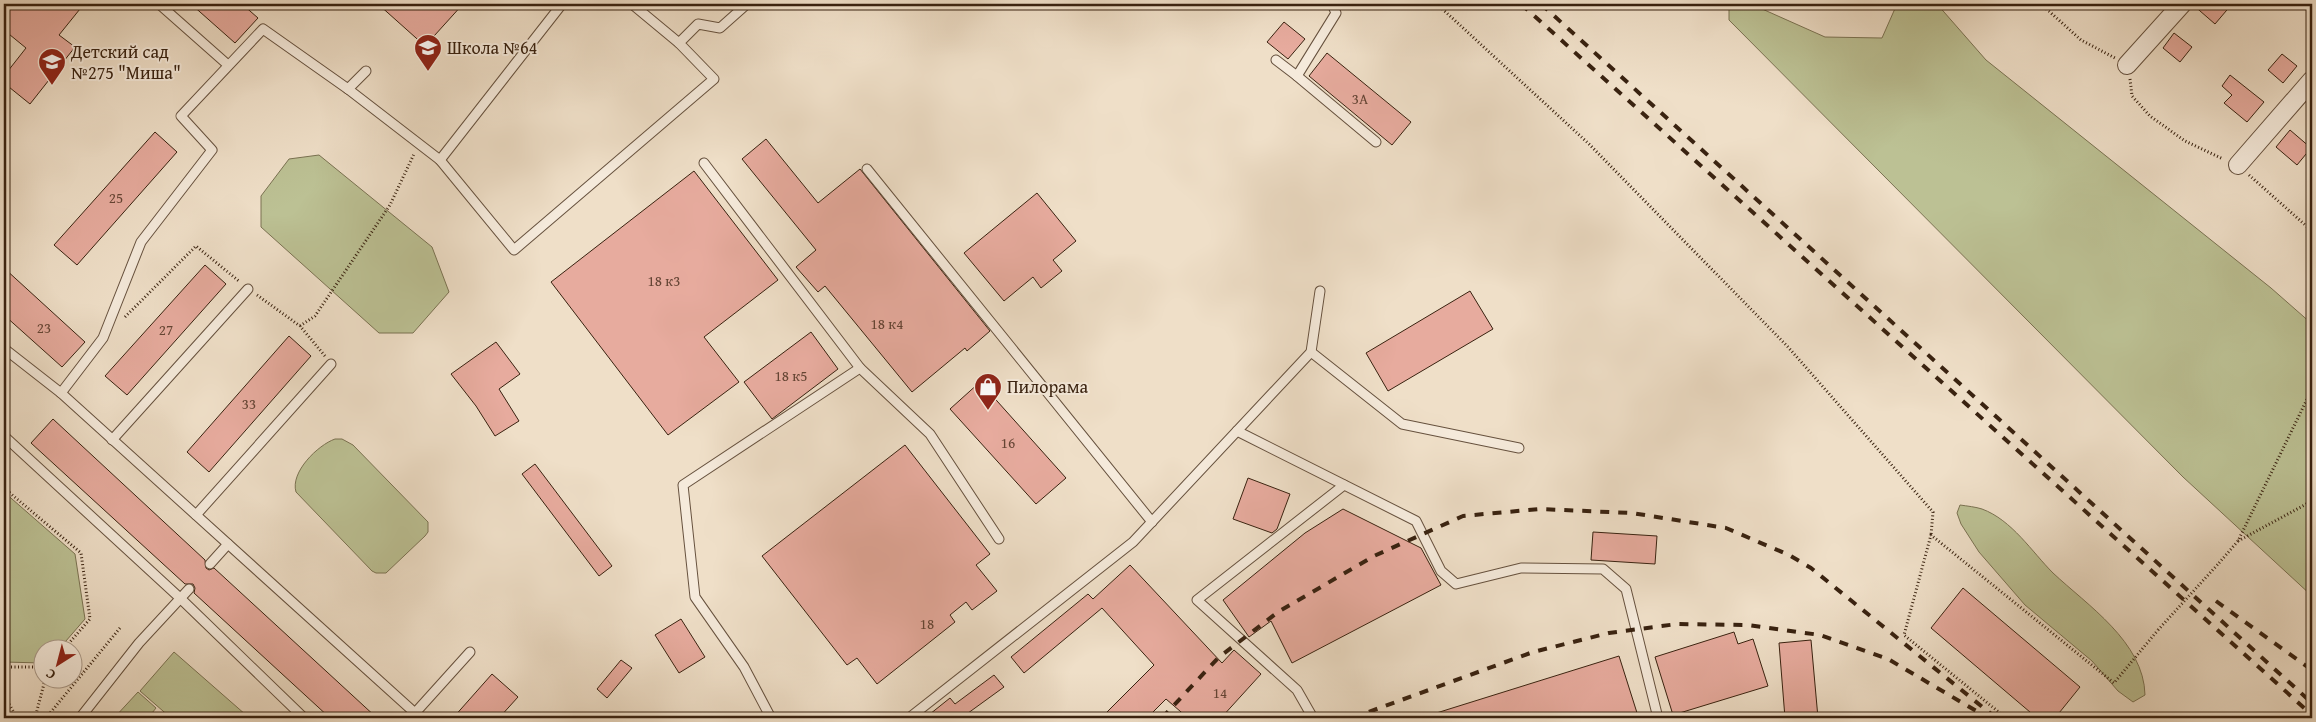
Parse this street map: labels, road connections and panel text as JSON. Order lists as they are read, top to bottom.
{
  "places": {
    "school or university": ["Школа №64", "Детский сад №275 \"Миша\""],
    "shop": ["Пилорама"]
  },
  "house_numbers": [
    "3А",
    "25",
    "18 к3",
    "18 к4",
    "23",
    "27",
    "18 к5",
    "33",
    "16",
    "18",
    "14"
  ],
  "north": "bottom left"
}
